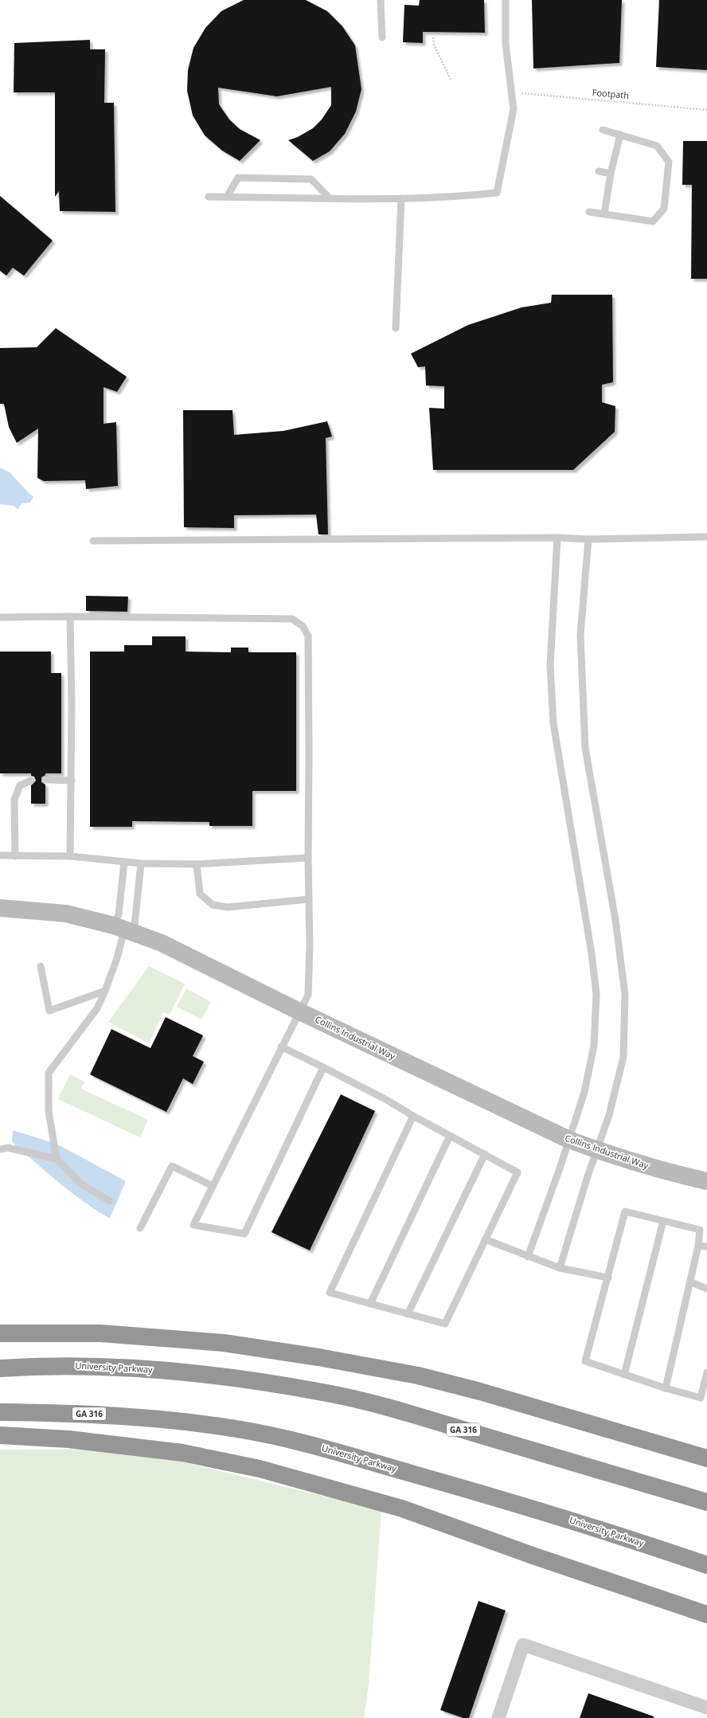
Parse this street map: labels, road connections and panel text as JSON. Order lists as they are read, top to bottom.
{
  "streets": {
    "highway": ["University Parkway", "GA 316"],
    "street": ["Collins Industrial Way"],
    "path": ["Footpath"]
  }
}
